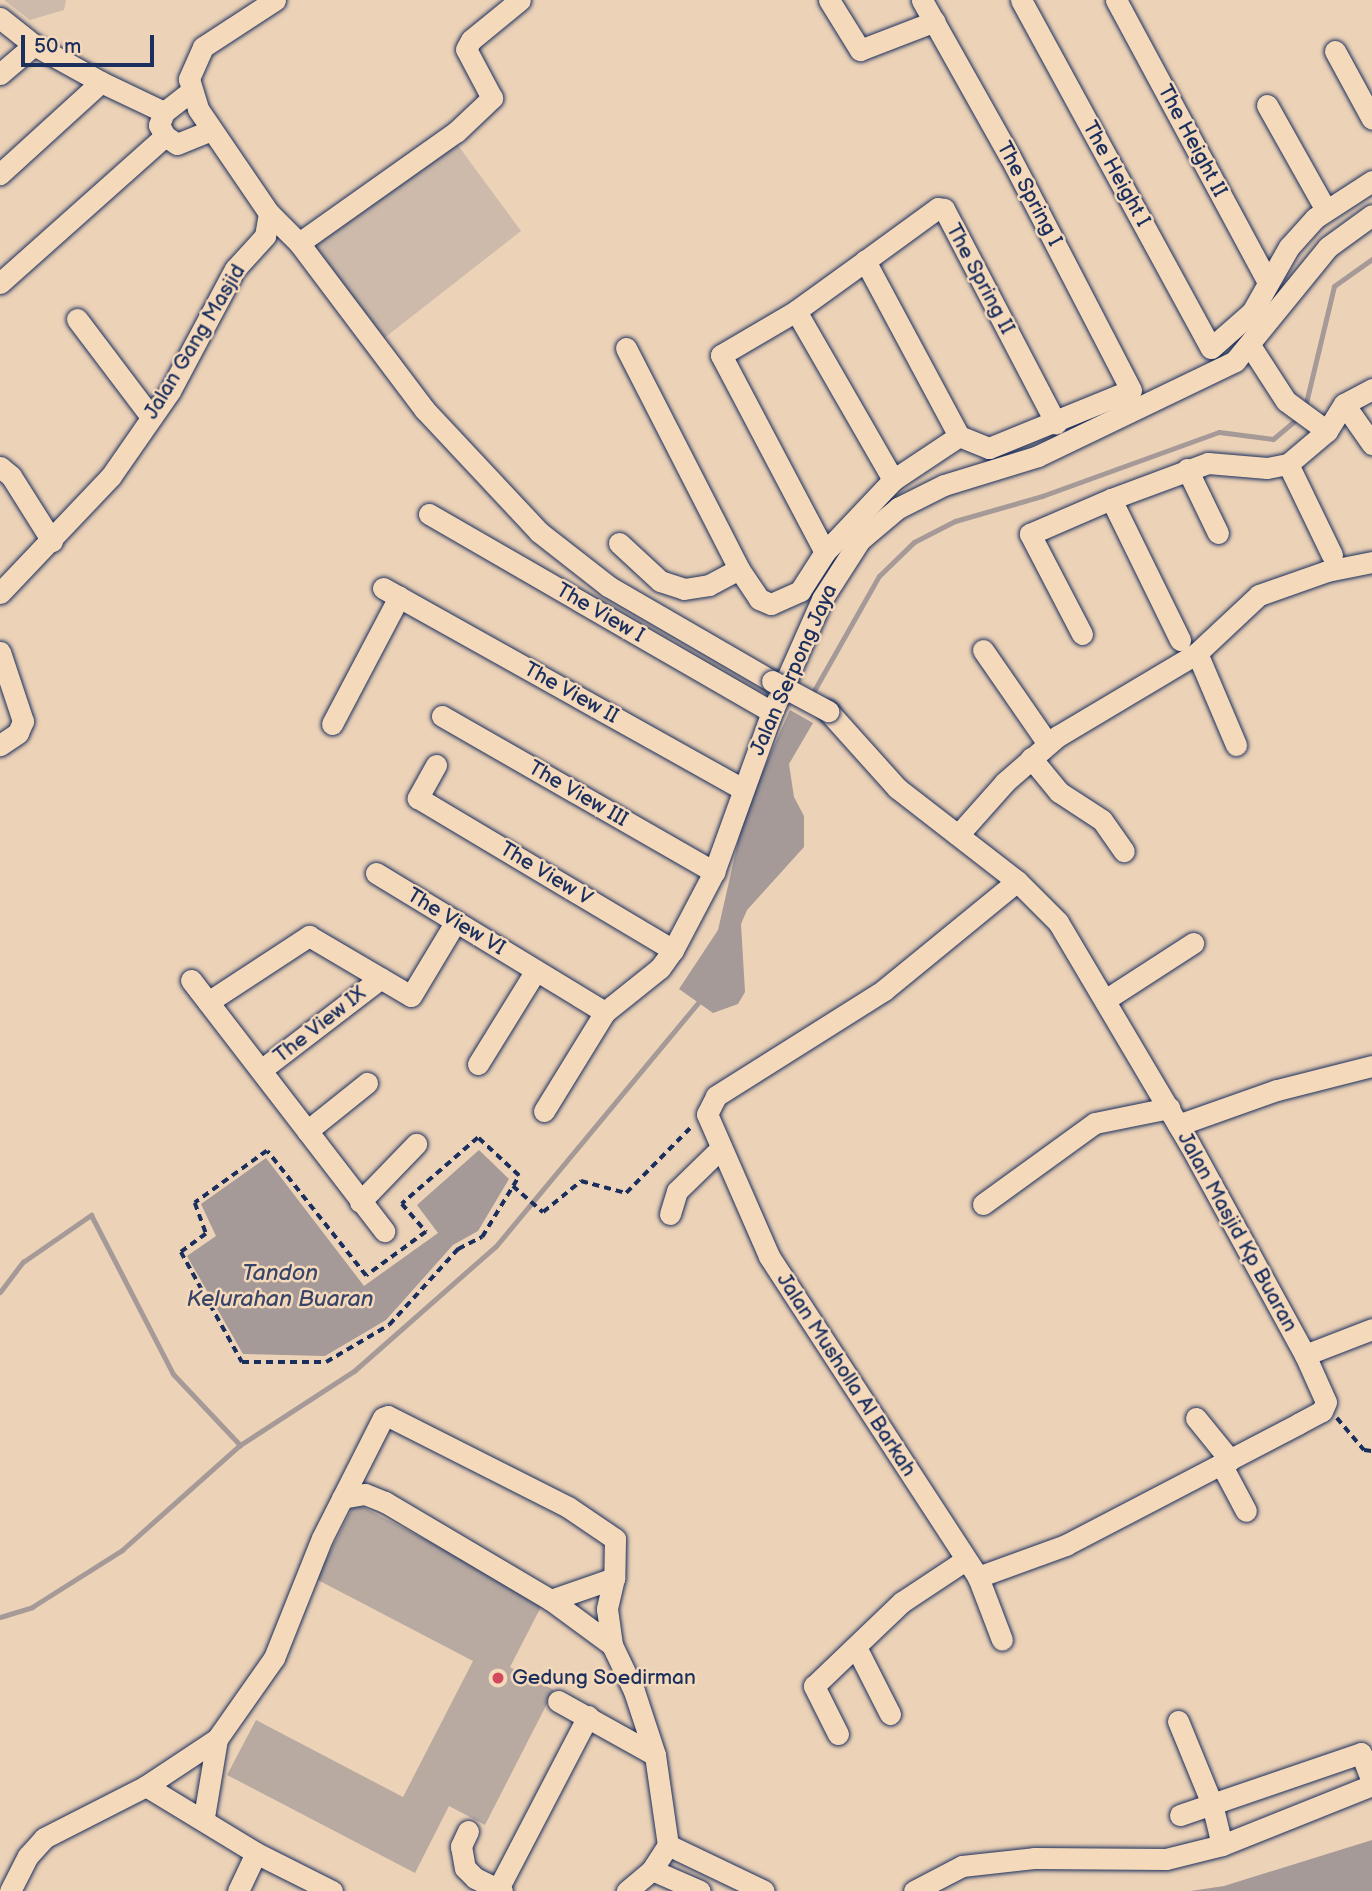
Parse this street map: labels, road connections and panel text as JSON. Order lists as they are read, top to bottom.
{
  "streets": {
    "street": [
      "The Height II",
      "The Height I",
      "The Spring I",
      "The Spring II",
      "Jalan Gang Masjid",
      "The View I",
      "Jalan Serpong Jaya",
      "The View II",
      "The View III",
      "The View V",
      "The View VI",
      "The View IX",
      "Jalan Masjid Kp Buaran",
      "Jalan Musholla Al Barkah"
    ]
  },
  "crossings": [
    ["The Height II", "The Height I"],
    ["The Spring I", "The Spring II"],
    ["Jalan Gang Masjid", "Jalan Masjid Kp Buaran"],
    ["The View I", "Jalan Serpong Jaya"],
    ["Jalan Serpong Jaya", "The View II"],
    ["Jalan Serpong Jaya", "The View III"],
    ["Jalan Serpong Jaya", "The View V"],
    ["Jalan Serpong Jaya", "The View VI"],
    ["The View VI", "The View IX"]
  ],
  "water": ["Tandon Kelurahan Buaran"],
  "places": ["Gedung Soedirman"],
  "scale_bar": "50 m"
}
